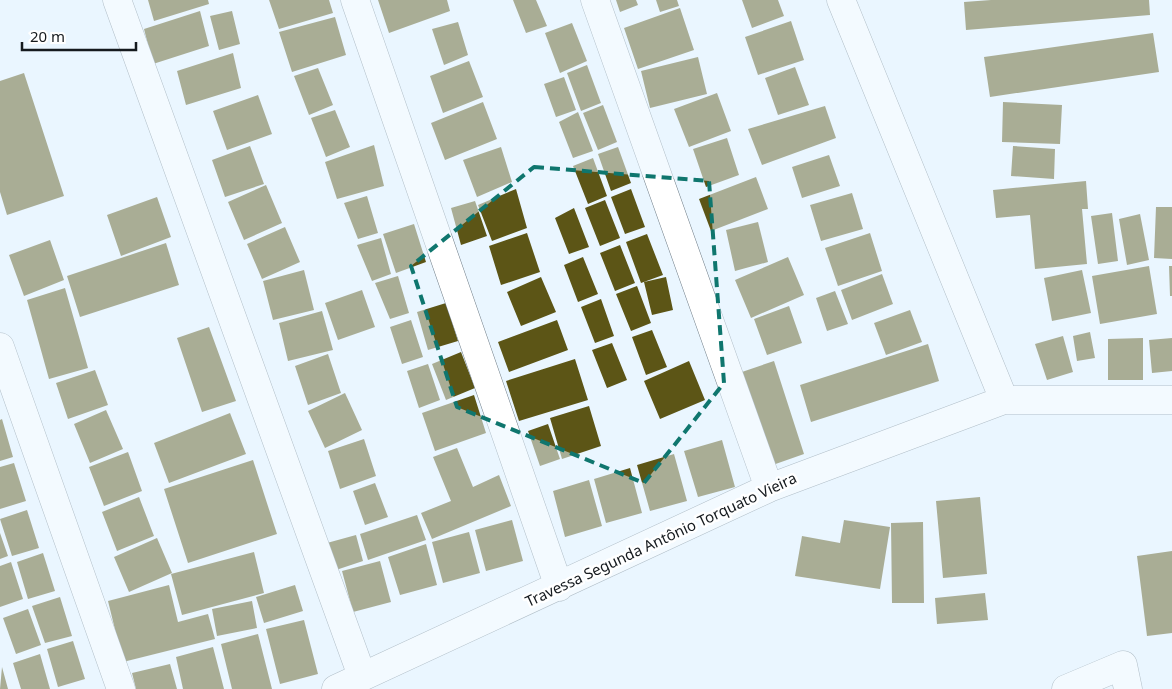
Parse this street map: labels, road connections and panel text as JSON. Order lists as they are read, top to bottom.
{
  "streets": {
    "street": ["Travessa Segunda Antônio Torquato Vieira"]
  },
  "scale_bar": "20 m"
}
